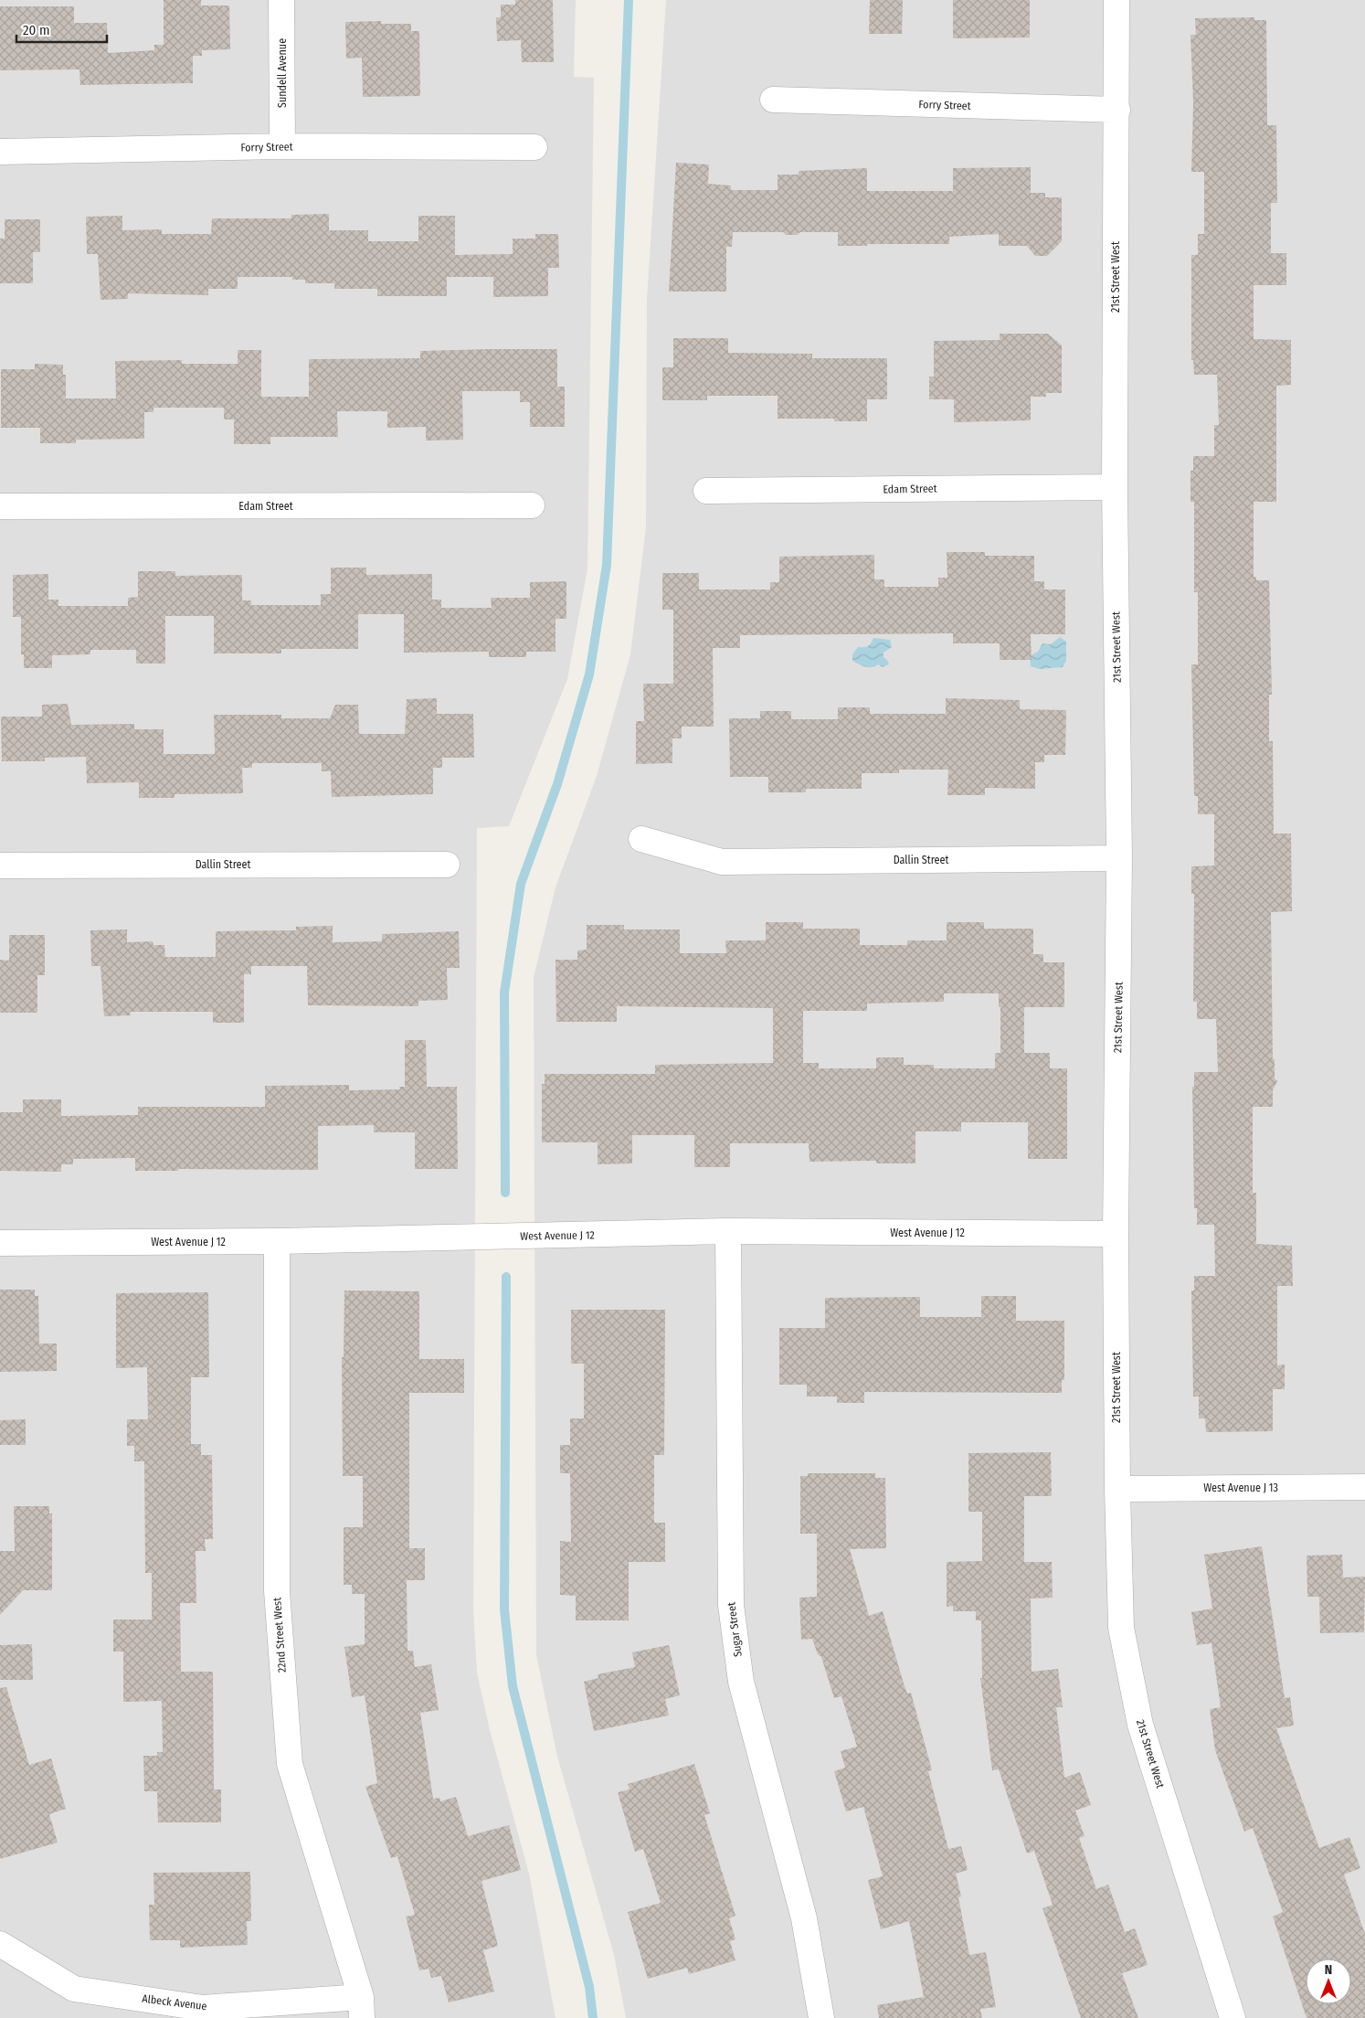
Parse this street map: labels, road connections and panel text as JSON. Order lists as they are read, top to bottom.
{
  "streets": {
    "street": [
      "Sundell Avenue",
      "Forry Street",
      "21st Street West",
      "Edam Street",
      "Dallin Street",
      "West Avenue J 12",
      "West Avenue J 13",
      "Sugar Street",
      "22nd Street West",
      "Albeck Avenue"
    ]
  },
  "crossings": [
    ["Sundell Avenue", "Forry Street"],
    ["Forry Street", "21st Street West"],
    ["21st Street West", "Edam Street"],
    ["21st Street West", "Dallin Street"],
    ["21st Street West", "West Avenue J 12"],
    ["21st Street West", "West Avenue J 13"],
    ["West Avenue J 12", "Sugar Street"],
    ["West Avenue J 12", "22nd Street West"],
    ["22nd Street West", "Albeck Avenue"]
  ],
  "scale_bar": "20 m",
  "north": "top"
}
